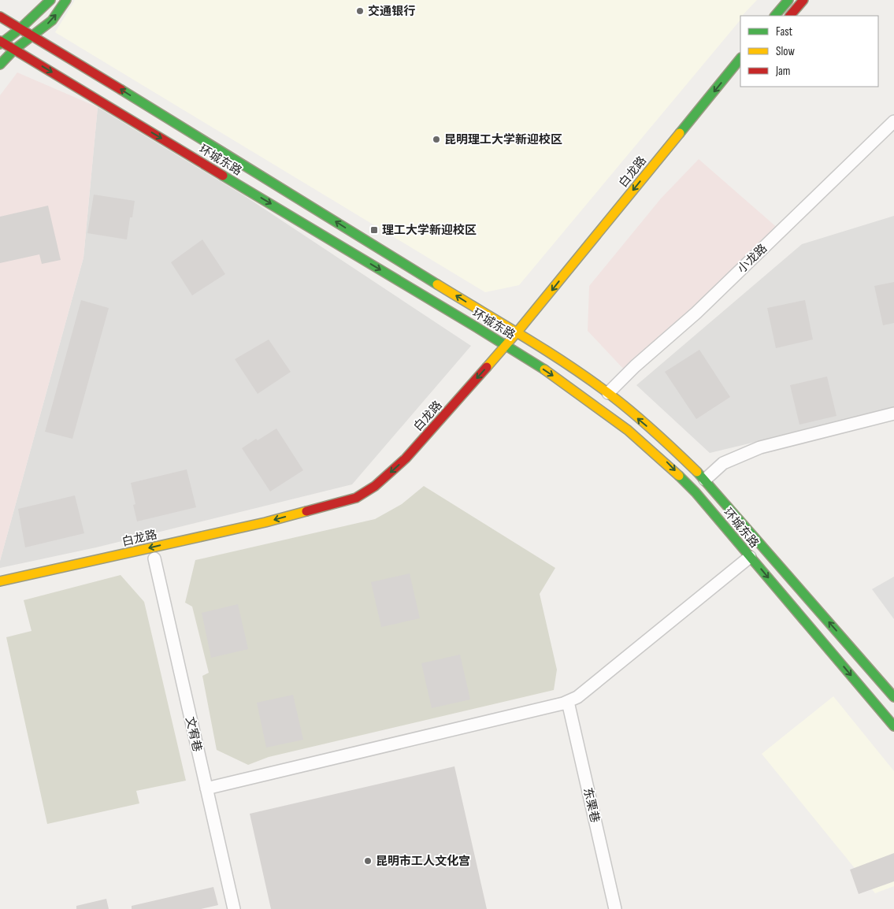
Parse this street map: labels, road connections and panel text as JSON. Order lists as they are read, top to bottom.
{
  "streets": {
    "main road": ["环城东路", "白龙路"],
    "street": ["小龙路", "文宥巷", "东栗巷"]
  },
  "crossings": [
    ["环城东路", "白龙路"],
    ["环城东路", "小龙路"]
  ],
  "one_way": ["白龙路"],
  "places": {
    "other": ["交通银行", "昆明理工大学新迎校区", "昆明市工人文化宫"],
    "transit": ["理工大学新迎校区"]
  },
  "legend": ["Fast", "Slow", "Jam"]
}
